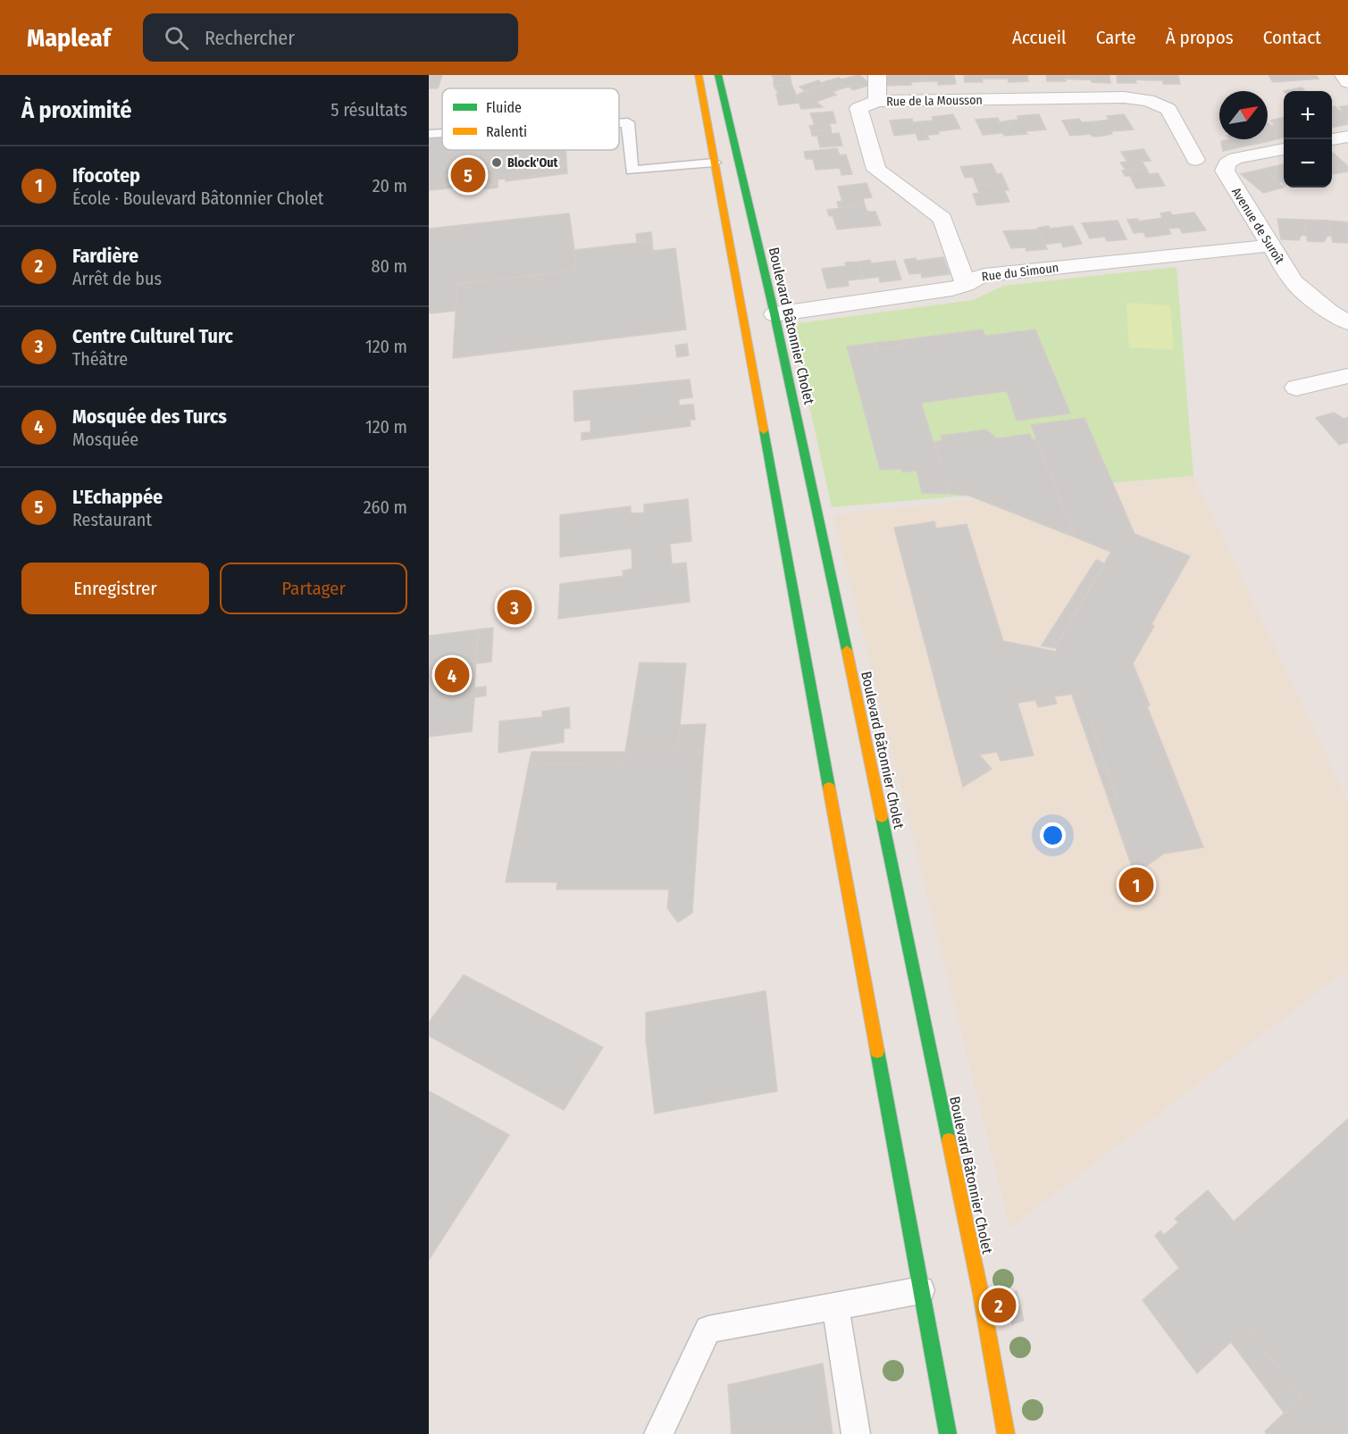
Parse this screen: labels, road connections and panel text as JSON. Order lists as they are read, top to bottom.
{
  "streets": {
    "street": [
      "Rue de la Mousson",
      "Avenue de Suroît",
      "Rue du Simoun",
      "Boulevard Bâtonnier Cholet"
    ]
  },
  "crossings": [
    ["Rue de la Mousson", "Rue du Simoun"],
    ["Avenue de Suroît", "Rue du Simoun"],
    ["Rue du Simoun", "Boulevard Bâtonnier Cholet"]
  ],
  "places": ["Block'Out"],
  "legend": ["Fluide", "Ralenti"],
  "north": "top right",
  "page": {
    "header": "Mapleaf",
    "search": "Rechercher",
    "nav": [
      "Accueil",
      "Carte",
      "À propos",
      "Contact"
    ],
    "heading": ["À proximité", "5 résultats"],
    "map_buttons": ["+", "−"],
    "list": [
      {
        "mark": "1",
        "name": "Ifocotep",
        "note": "École · Boulevard Bâtonnier Cholet",
        "value": "20 m"
      },
      {
        "mark": "2",
        "name": "Fardière",
        "note": "Arrêt de bus",
        "value": "80 m"
      },
      {
        "mark": "3",
        "name": "Centre Culturel Turc",
        "note": "Théâtre",
        "value": "120 m"
      },
      {
        "mark": "4",
        "name": "Mosquée des Turcs",
        "note": "Mosquée",
        "value": "120 m"
      },
      {
        "mark": "5",
        "name": "L'Echappée",
        "note": "Restaurant",
        "value": "260 m"
      }
    ],
    "pins": [
      "5",
      "3",
      "4",
      "1",
      "2"
    ],
    "buttons": ["Enregistrer", "Partager"]
  }
}
